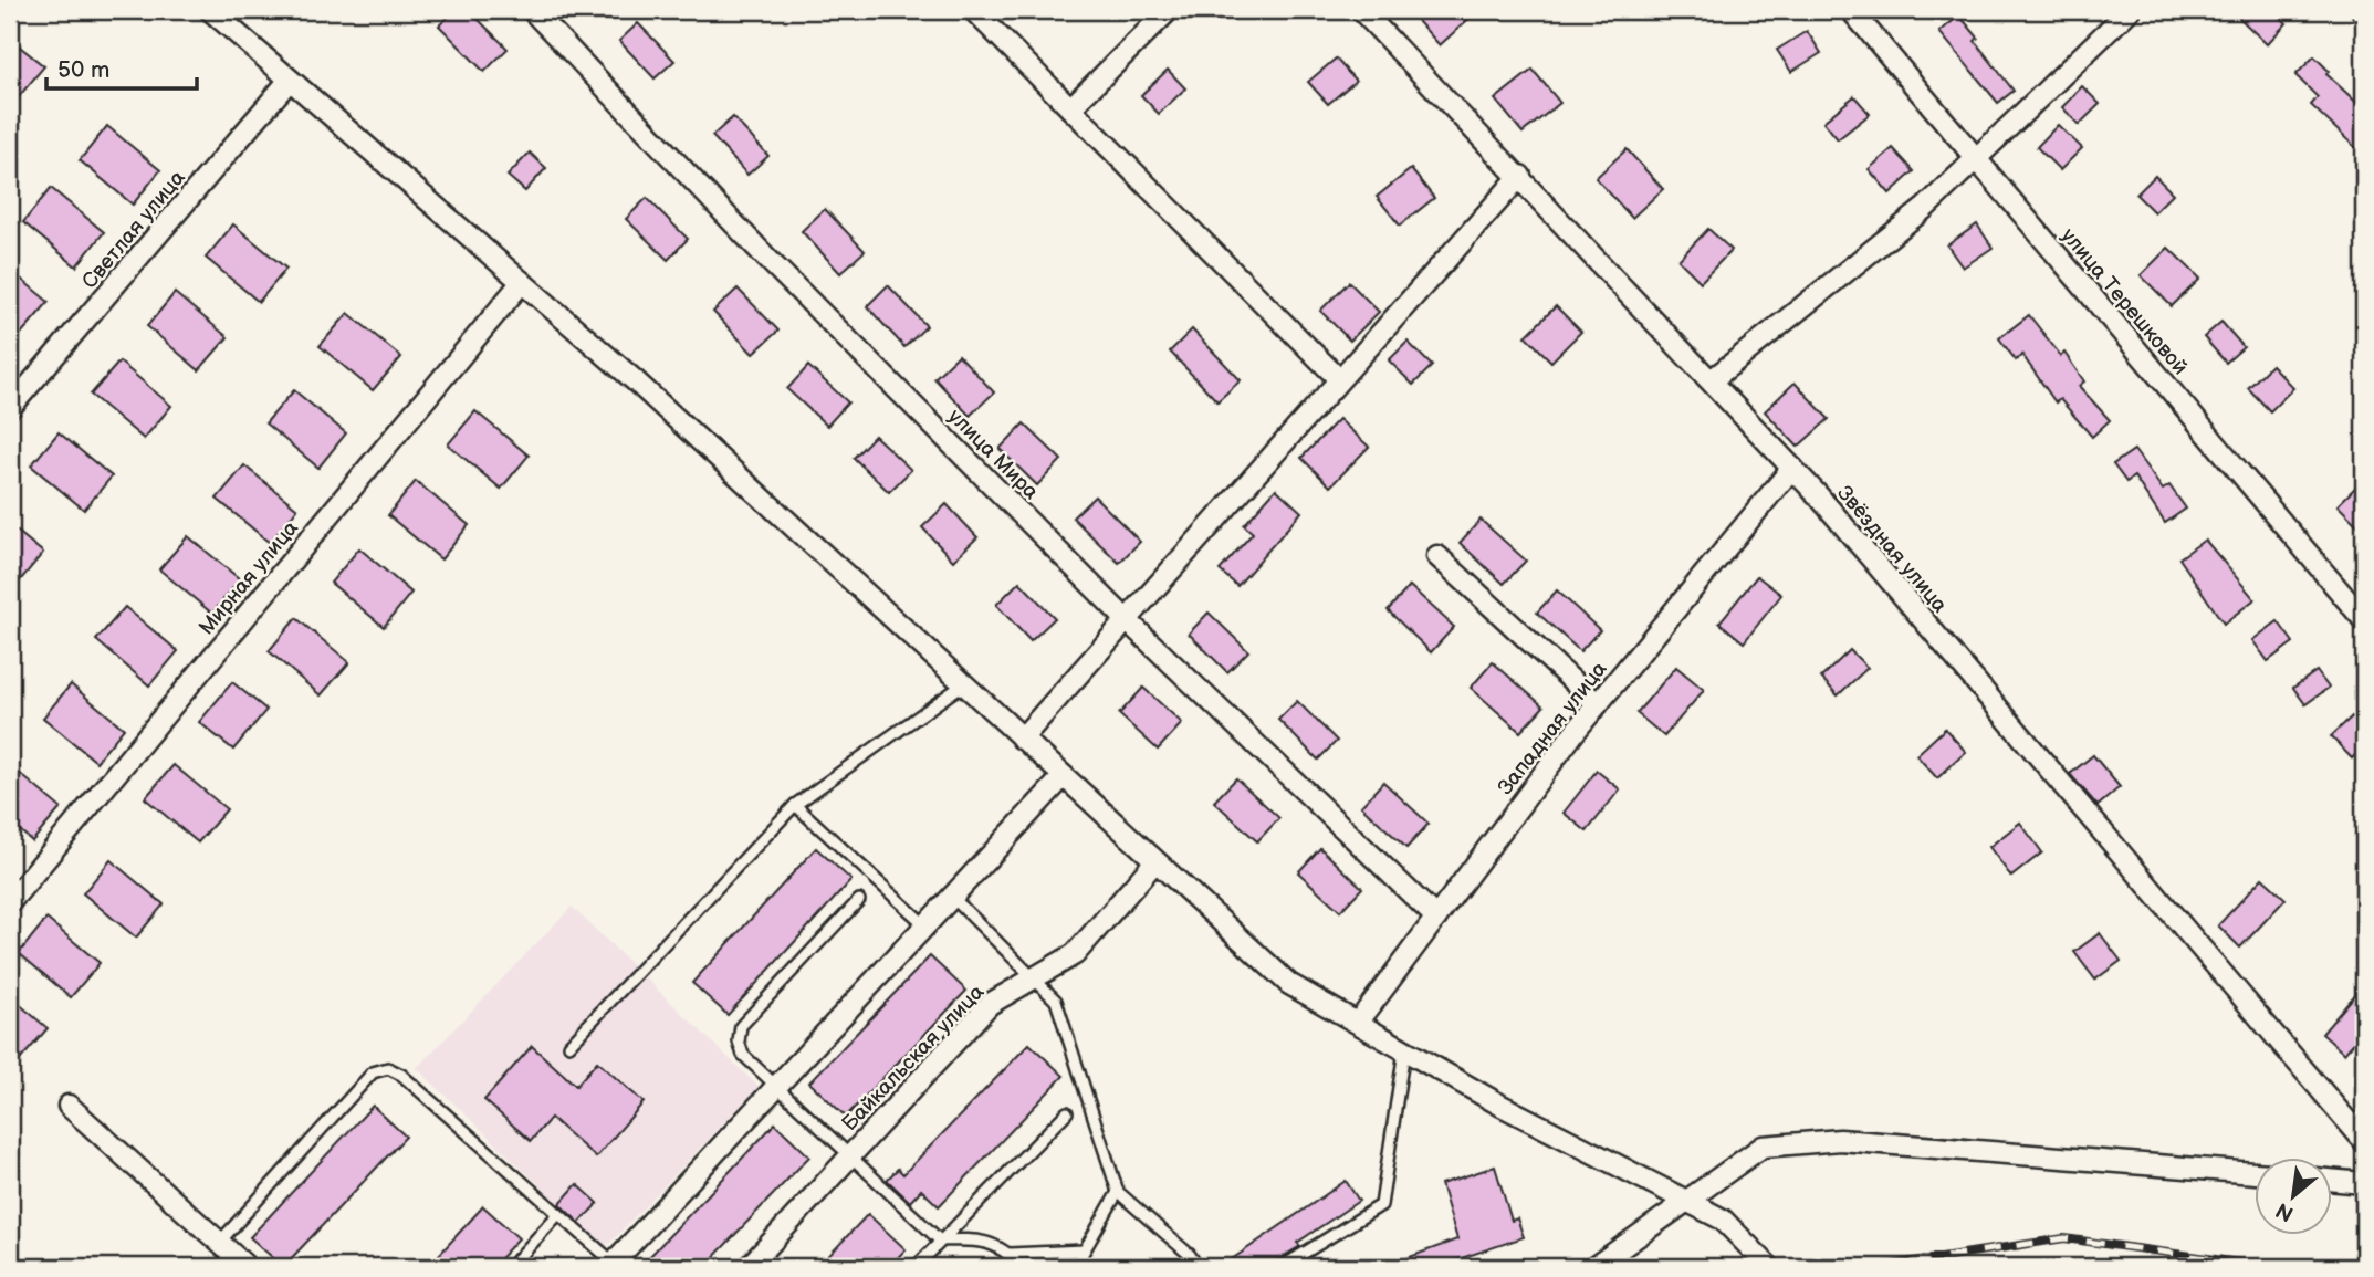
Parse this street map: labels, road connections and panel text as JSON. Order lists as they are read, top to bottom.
{
  "streets": {
    "street": [
      "Светлая улица",
      "улица Терешковой",
      "улица Мира",
      "Звёздная улица",
      "Мирная улица",
      "Западная улица",
      "Байкальская улица"
    ]
  },
  "crossings": [
    ["улица Мира", "Западная улица"],
    ["Звёздная улица", "Западная улица"]
  ],
  "scale_bar": "50 m",
  "north": "bottom left"
}
